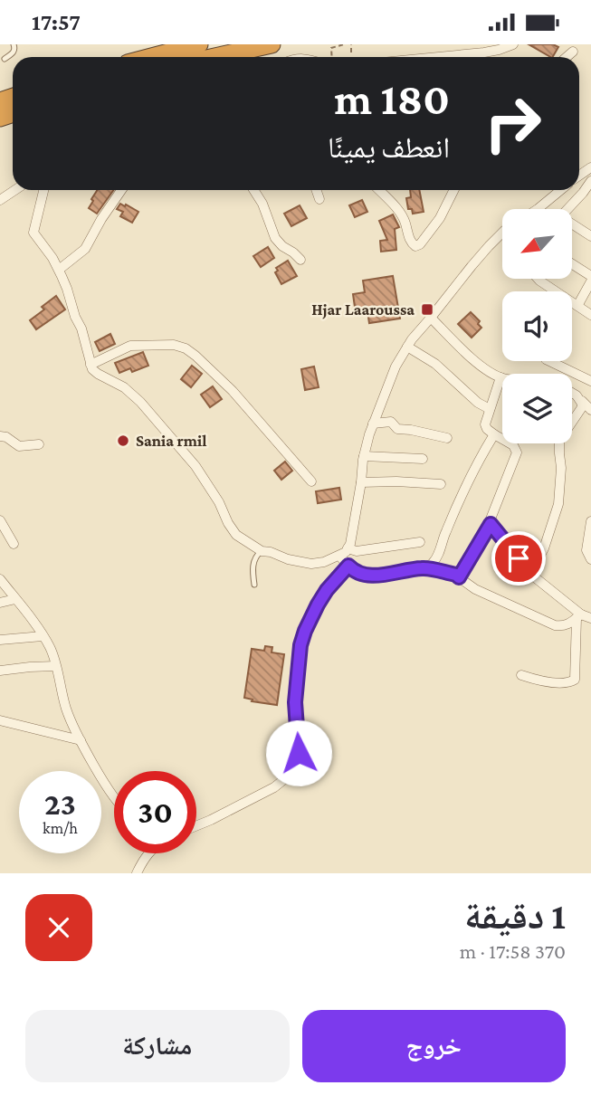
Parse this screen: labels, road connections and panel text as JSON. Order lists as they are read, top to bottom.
{
  "places": {
    "transit": ["Hjar Laaroussa"],
    "other": ["Sania rmil"]
  },
  "north": "bottom left",
  "page": {
    "status": "17:57",
    "turn": ["180 m", "انعطف يمينًا"],
    "speed": "23 km/h",
    "limit": "30",
    "heading": ["1 دقيقة", "370 m · 17:58"],
    "buttons": ["خروج", "مشاركة"]
  }
}
